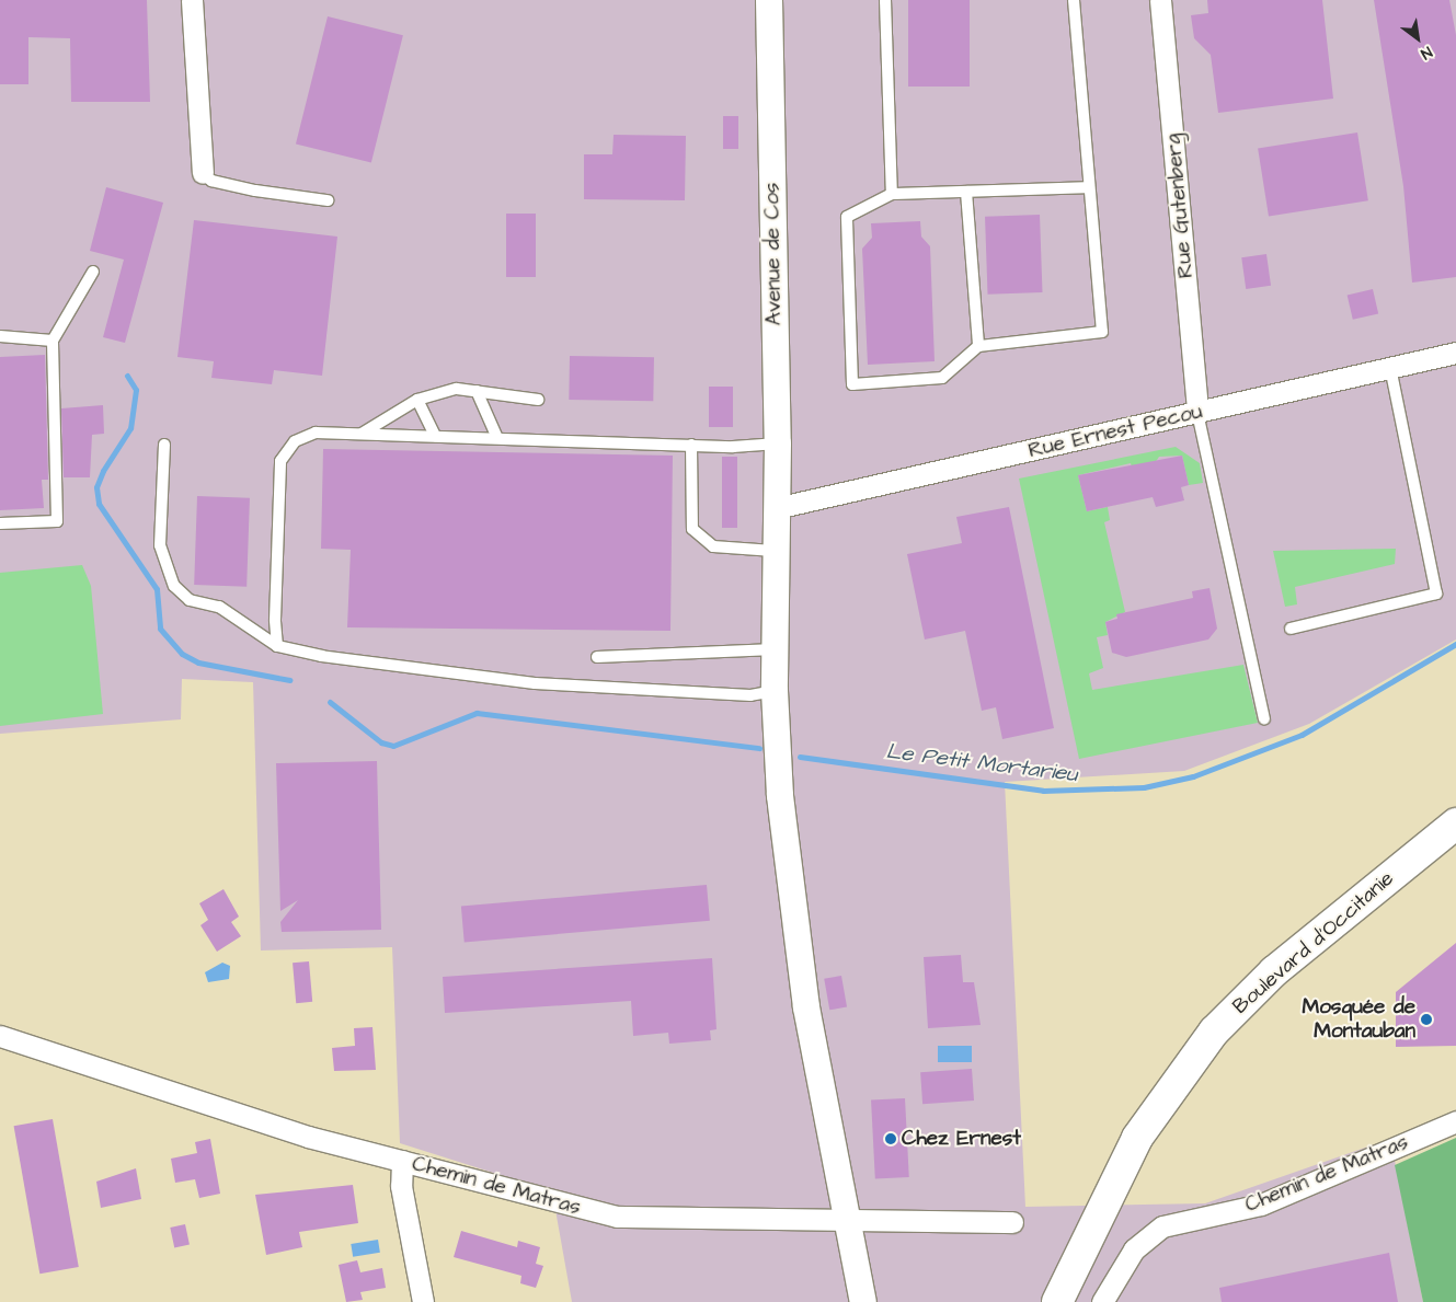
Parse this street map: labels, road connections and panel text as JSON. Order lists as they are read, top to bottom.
{
  "streets": {
    "main road": ["Boulevard d'Occitanie"],
    "street": [
      "Rue Gutenberg",
      "Avenue de Cos",
      "Rue Ernest Pecou",
      "Chemin de Matras"
    ]
  },
  "crossings": [
    ["Rue Gutenberg", "Rue Ernest Pecou"],
    ["Avenue de Cos", "Rue Ernest Pecou"],
    ["Avenue de Cos", "Chemin de Matras"]
  ],
  "water": ["Le Petit Mortarieu"],
  "places": ["Mosquée de Montauban", "Chez Ernest"],
  "north": "bottom right"
}
